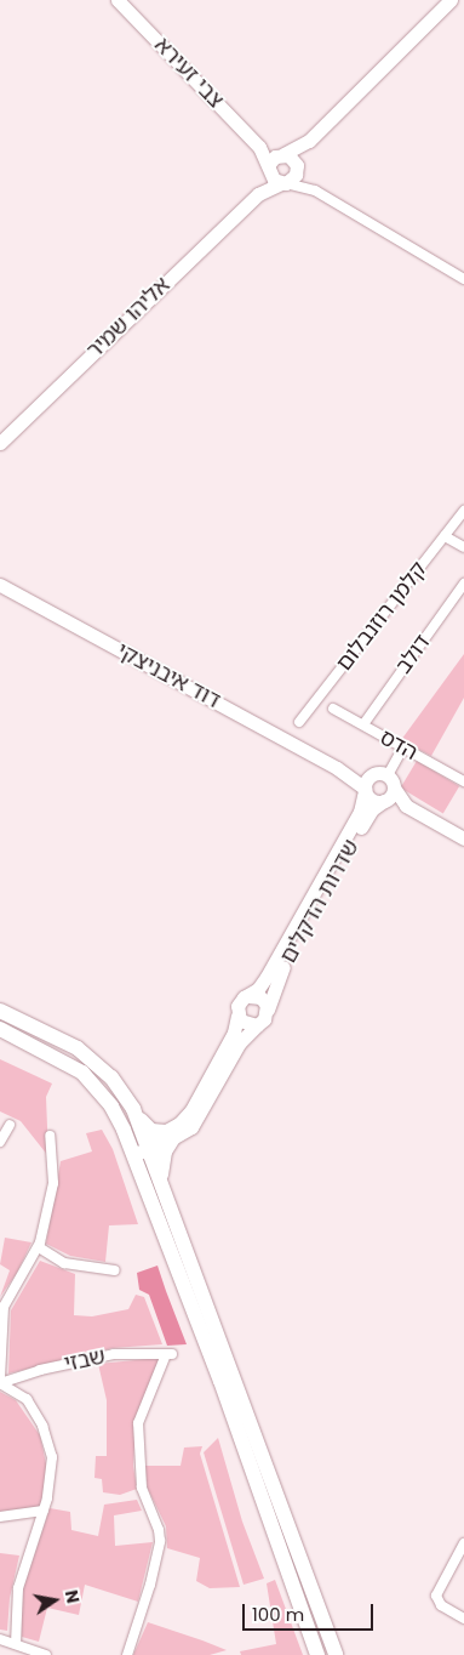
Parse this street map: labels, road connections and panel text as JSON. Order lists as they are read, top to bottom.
{
  "streets": {
    "street": [
      "צבי זעירא",
      "אליהו שמיר",
      "קלמן רוזנבלום",
      "דולב",
      "דוד איבניצקי",
      "הדס",
      "שדרות הדקלים",
      "שבזי"
    ]
  },
  "crossings": [
    ["צבי זעירא", "אליהו שמיר"],
    ["דולב", "הדס"],
    ["דוד איבניצקי", "שדרות הדקלים"]
  ],
  "scale_bar": "100 m",
  "north": "right"
}
